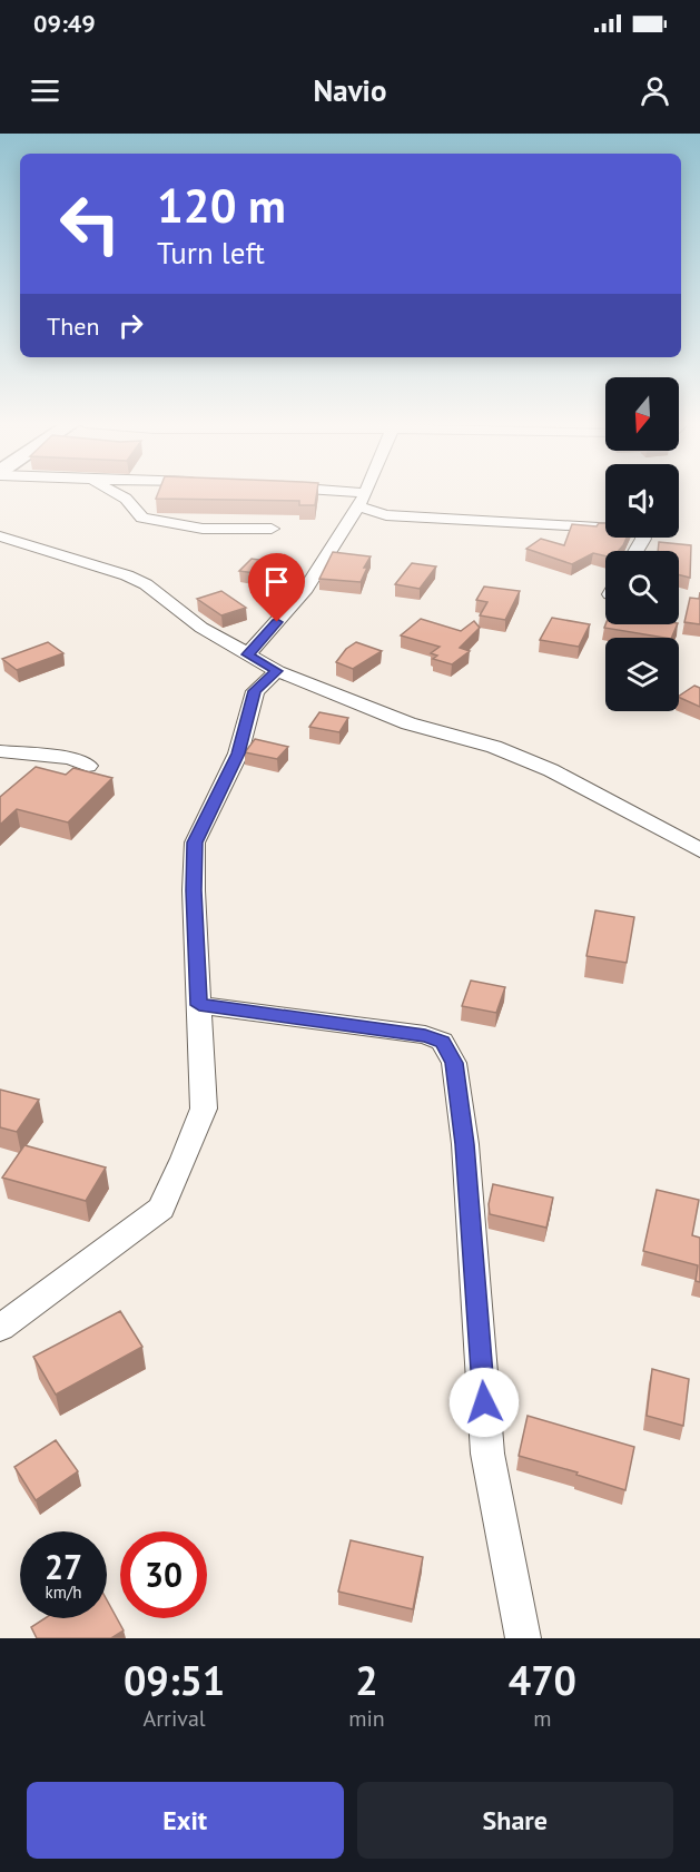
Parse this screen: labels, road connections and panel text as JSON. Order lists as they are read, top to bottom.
{
  "north": "bottom",
  "page": {
    "status": "09:49",
    "header": "Navio",
    "turn": ["120 m", "Turn left"],
    "then": "Then",
    "speed": "27 km/h",
    "limit": "30",
    "eta": [
      "09:51",
      "Arrival",
      "2",
      "min",
      "470",
      "m"
    ],
    "buttons": ["Exit", "Share"]
  }
}
